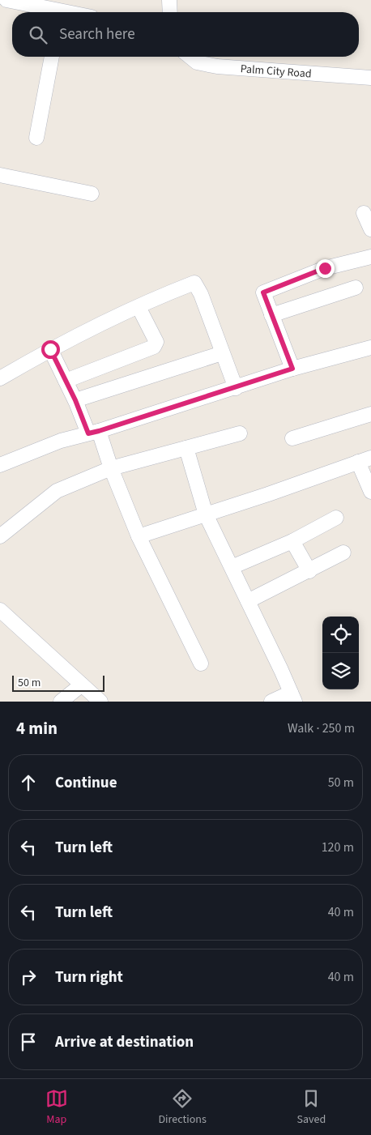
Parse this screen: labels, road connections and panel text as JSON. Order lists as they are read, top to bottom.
{
  "streets": {
    "street": ["Palm City Road"]
  },
  "scale_bar": "50 m",
  "page": {
    "search": "Search here",
    "scale": "50 m",
    "heading": ["4 min", "Walk · 250 m"],
    "list": [
      ["Continue", "50 m"],
      ["Turn left", "120 m"],
      ["Turn left", "40 m"],
      ["Turn right", "40 m"],
      "Arrive at destination"
    ],
    "nav": ["Map", "Directions", "Saved"]
  }
}
